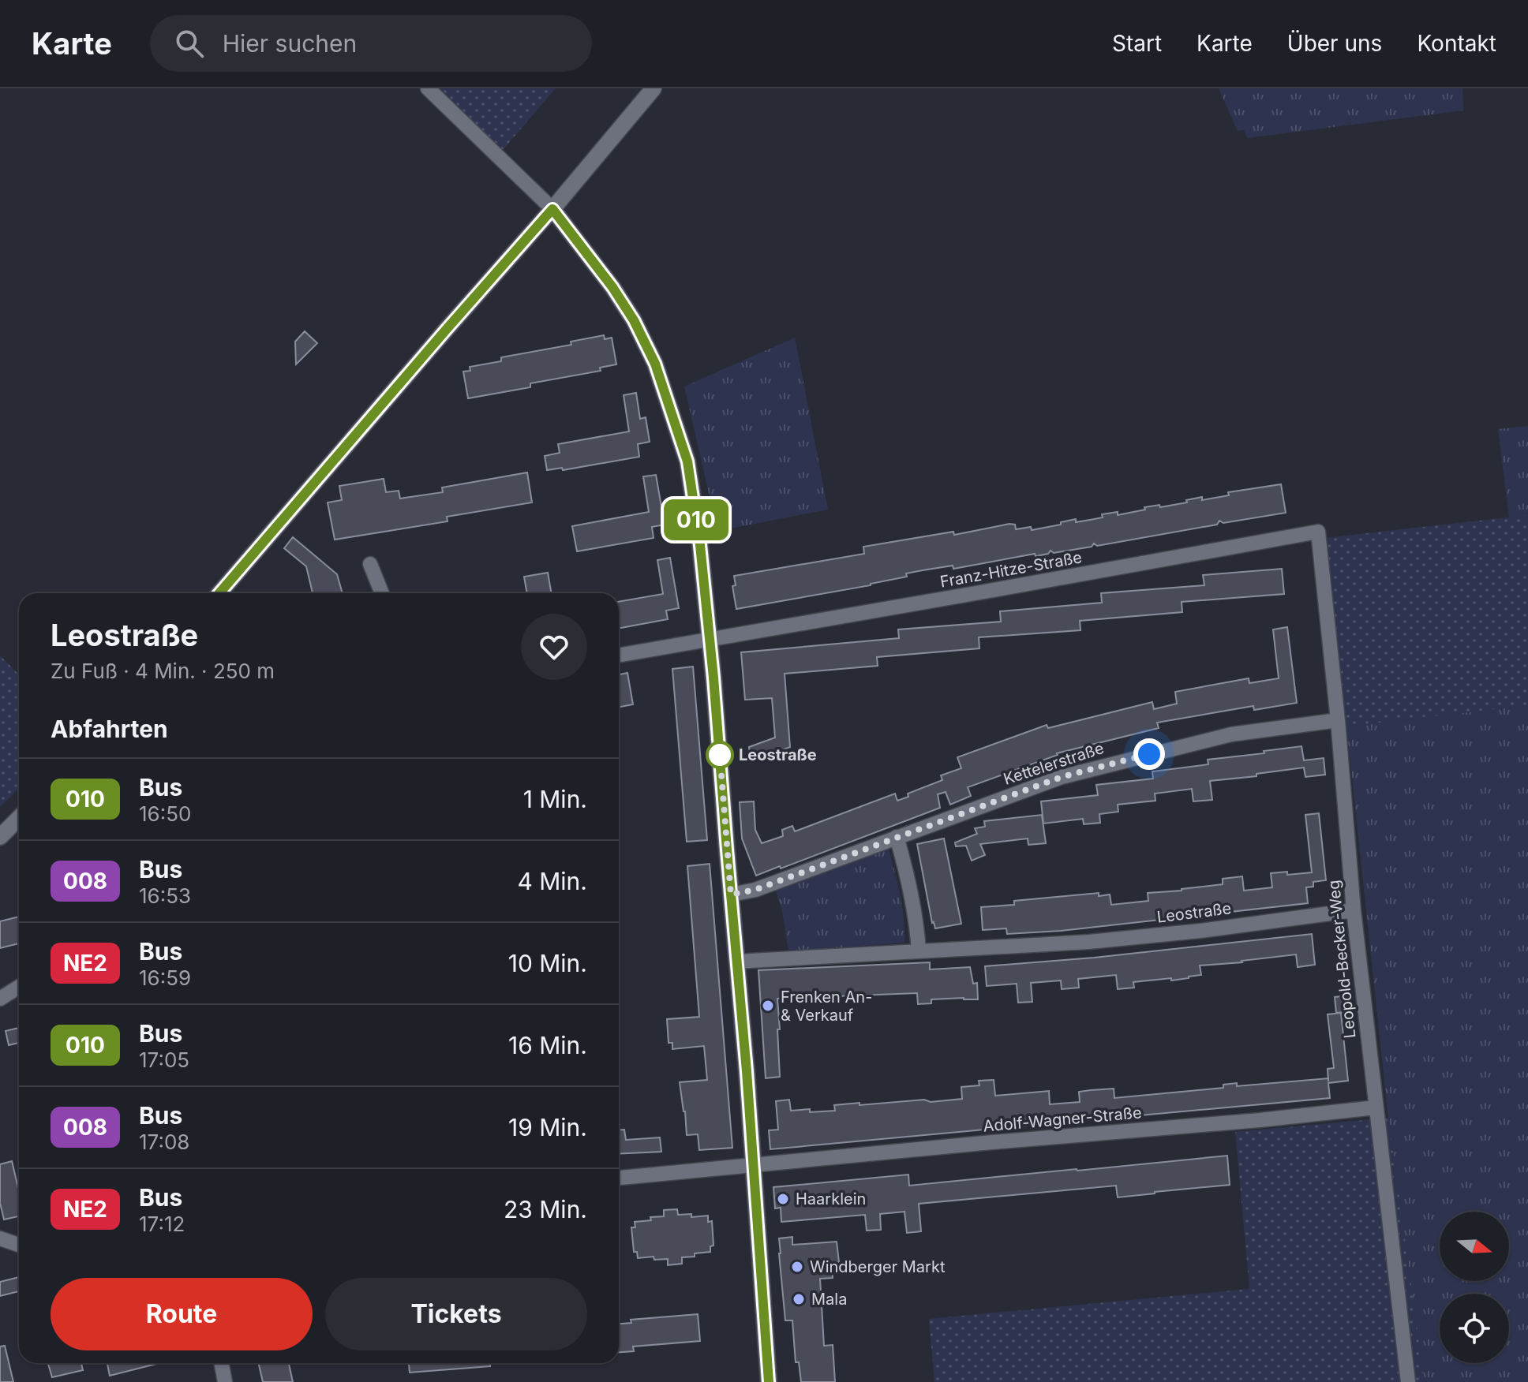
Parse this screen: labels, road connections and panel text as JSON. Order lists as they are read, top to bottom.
{
  "streets": {
    "street": [
      "Franz-Hitze-Straße",
      "Kettelerstraße",
      "Leostraße",
      "Leopold-Becker-Weg",
      "Adolf-Wagner-Straße"
    ]
  },
  "crossings": [
    ["Franz-Hitze-Straße", "Leopold-Becker-Weg"],
    ["Kettelerstraße", "Leopold-Becker-Weg"],
    ["Leostraße", "Leopold-Becker-Weg"],
    ["Leopold-Becker-Weg", "Adolf-Wagner-Straße"]
  ],
  "places": [
    "Leostraße",
    "Frenken An- & Verkauf",
    "Haarklein",
    "Windberger Markt",
    "Mala"
  ],
  "lines": ["bus line 010"],
  "north": "right",
  "page": {
    "header": "Karte",
    "search": "Hier suchen",
    "nav": [
      "Start",
      "Karte",
      "Über uns",
      "Kontakt"
    ],
    "on_map": "010",
    "heading": [
      ["Leostraße", "Zu Fuß · 4 Min. · 250 m"],
      "Abfahrten"
    ],
    "list": [
      {
        "mark": "010",
        "name": "Bus",
        "note": "16:50",
        "value": "1 Min."
      },
      {
        "mark": "008",
        "name": "Bus",
        "note": "16:53",
        "value": "4 Min."
      },
      {
        "mark": "NE2",
        "name": "Bus",
        "note": "16:59",
        "value": "10 Min."
      },
      {
        "mark": "010",
        "name": "Bus",
        "note": "17:05",
        "value": "16 Min."
      },
      {
        "mark": "008",
        "name": "Bus",
        "note": "17:08",
        "value": "19 Min."
      },
      {
        "mark": "NE2",
        "name": "Bus",
        "note": "17:12",
        "value": "23 Min."
      }
    ],
    "buttons": ["Route", "Tickets"]
  }
}
